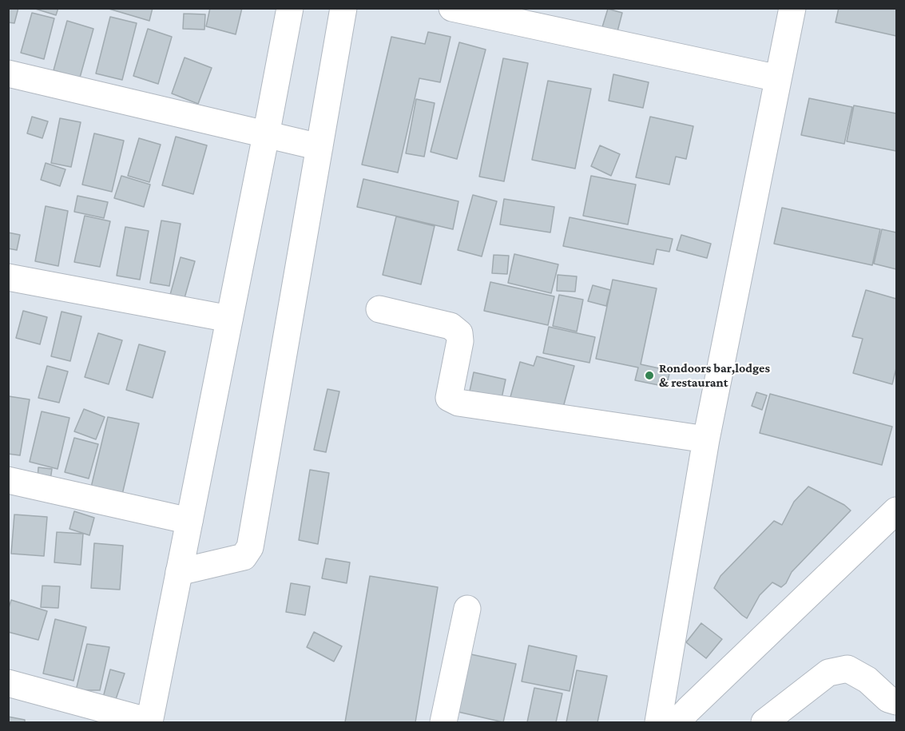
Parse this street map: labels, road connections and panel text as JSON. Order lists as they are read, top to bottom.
{
  "places": ["Rondoors bar,lodges & restaurant"]
}
